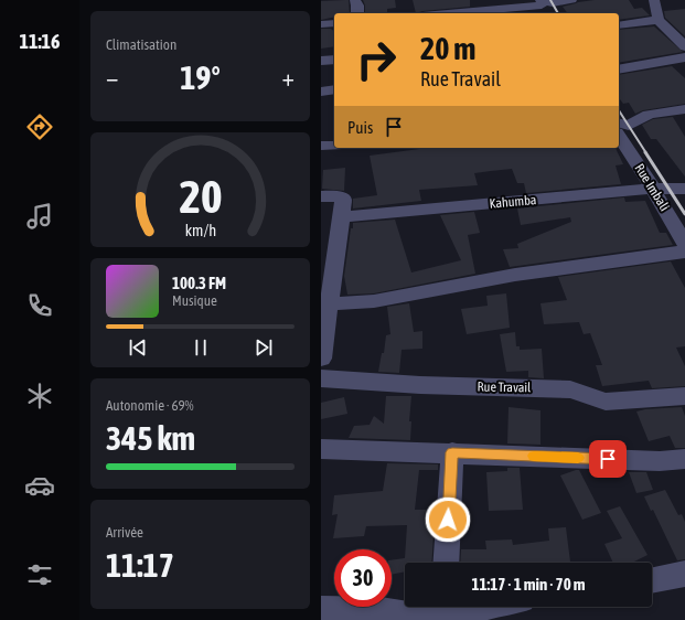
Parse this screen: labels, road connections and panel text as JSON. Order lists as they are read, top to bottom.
{
  "streets": {
    "street": ["Rue Imbali", "Kahumba", "Rue Travail"]
  },
  "crossings": [
    ["Rue Imbali", "Kahumba"]
  ],
  "page": {
    "tabs": "11:16",
    "tile": [
      "Climatisation",
      ["Autonomie · 69%", "345 km"],
      ["Arrivée", "11:17"]
    ],
    "turn": ["20 m", "Rue Travail"],
    "heat": ["−", "19°", "+"],
    "then": "Puis",
    "song": ["100.3 FM", "Musique"],
    "limit": "30",
    "trip": "11:17 · 1 min · 70 m",
    "gauge": ["20", "km/h"]
  }
}
